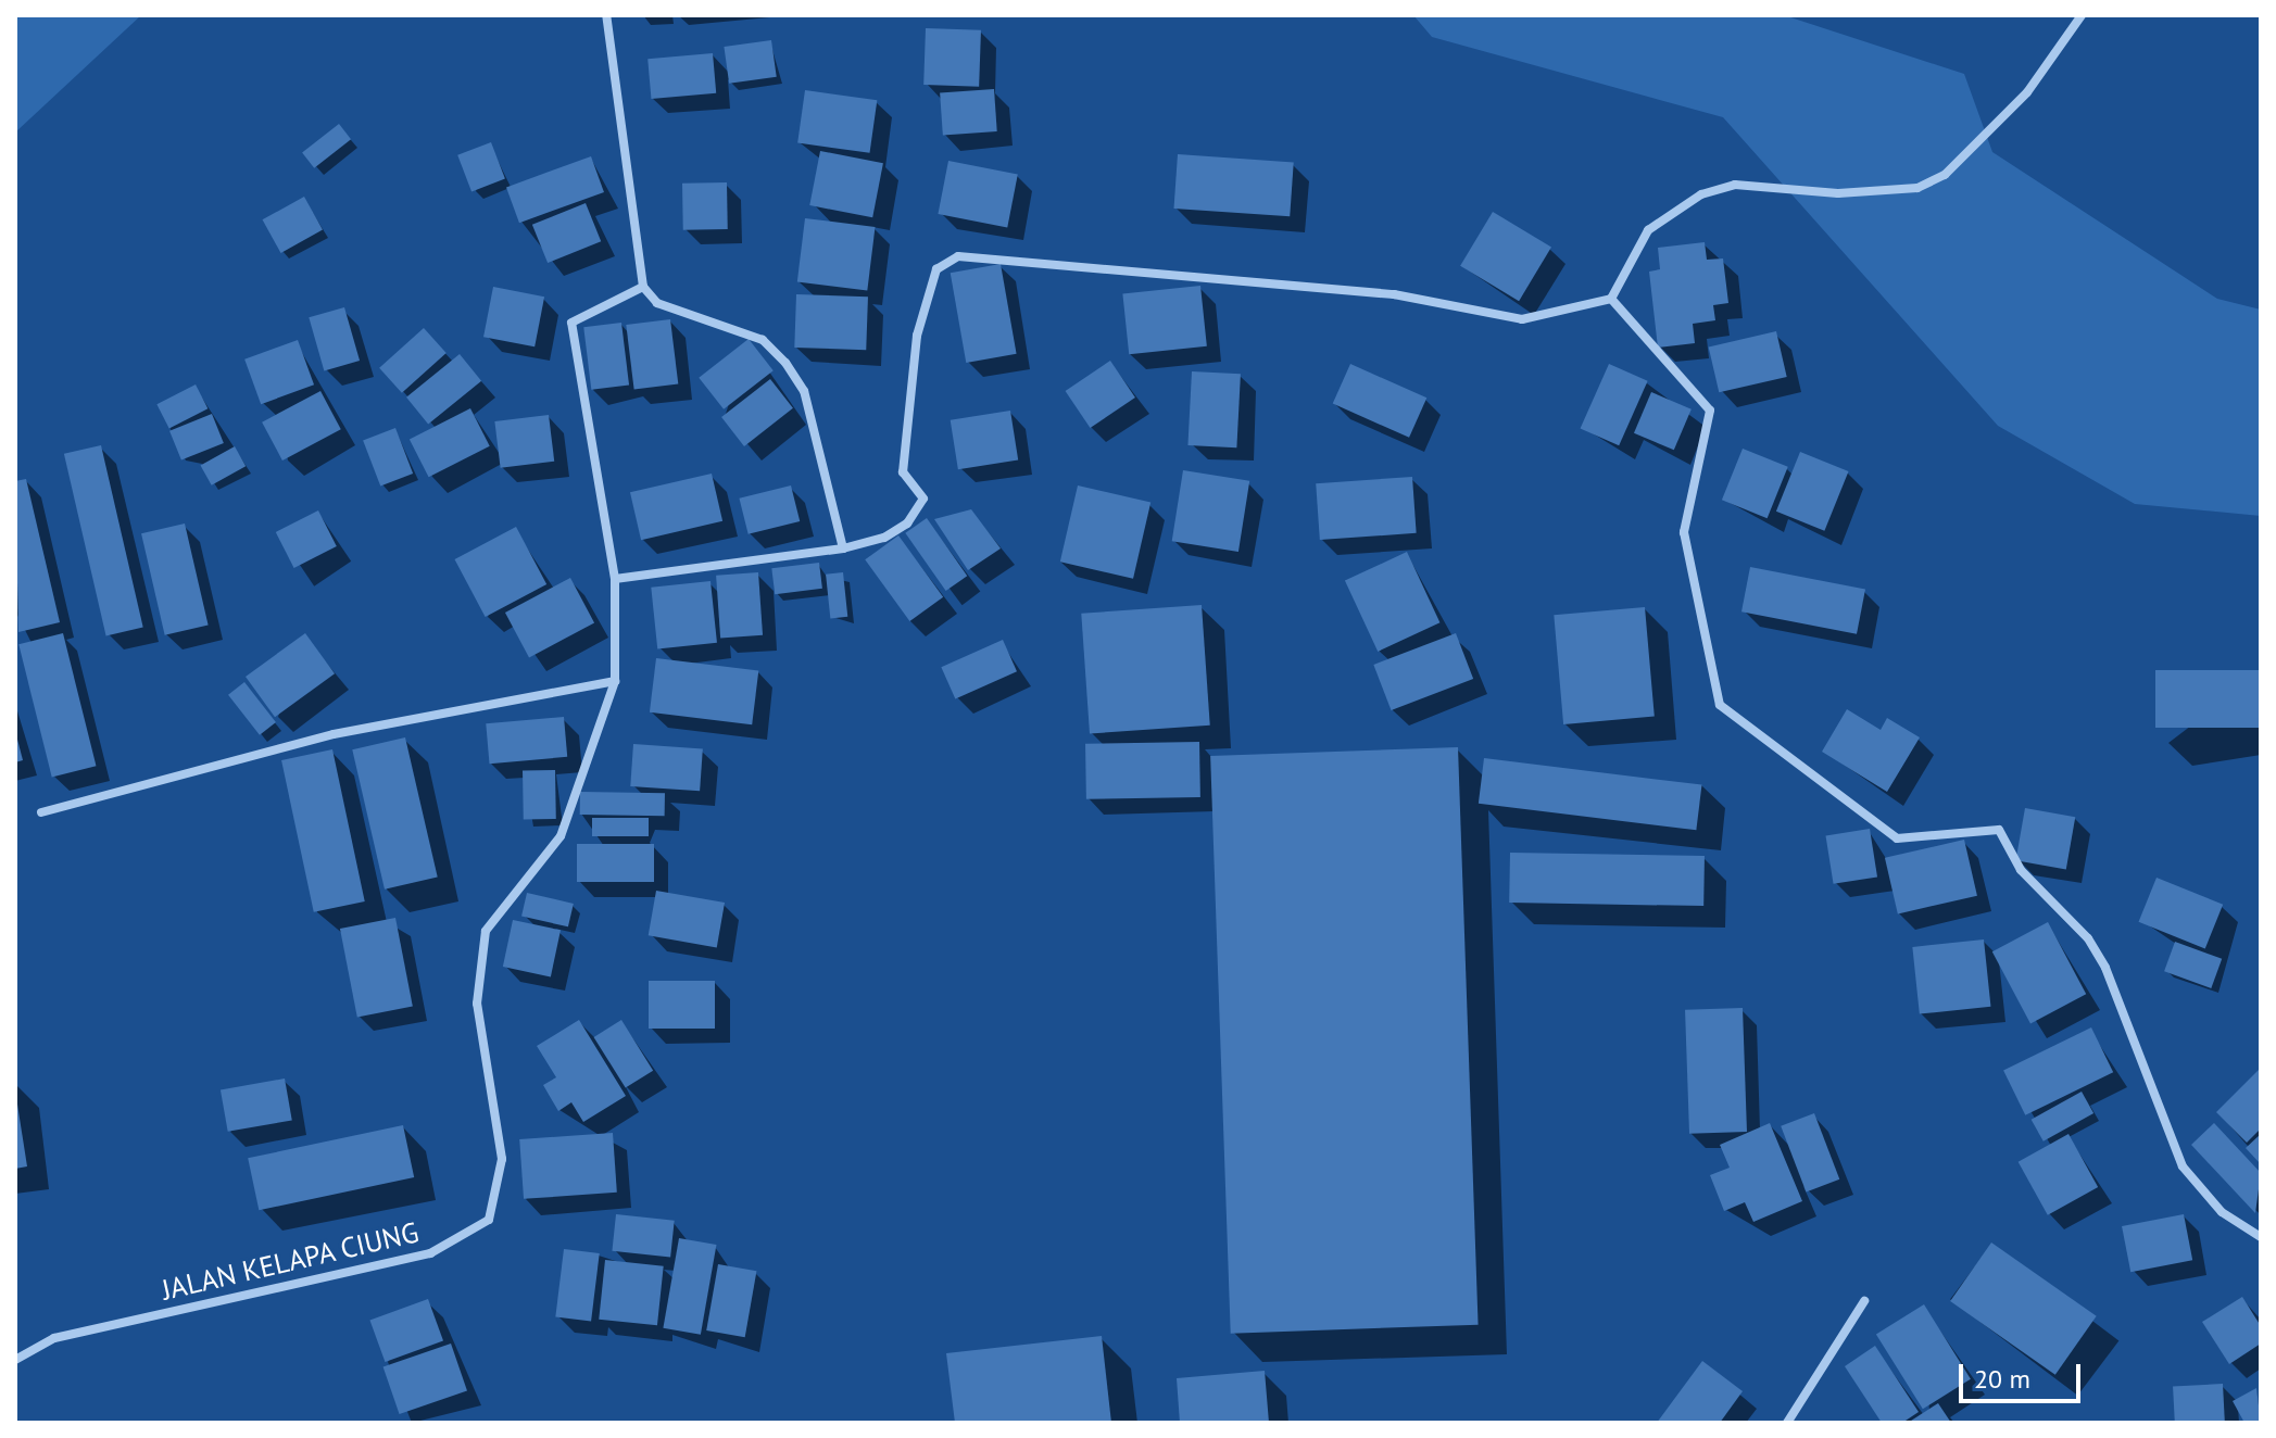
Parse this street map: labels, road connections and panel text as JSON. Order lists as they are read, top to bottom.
{
  "streets": {
    "street": ["JALAN KELAPA CIUNG"]
  },
  "scale_bar": "20 m"
}
